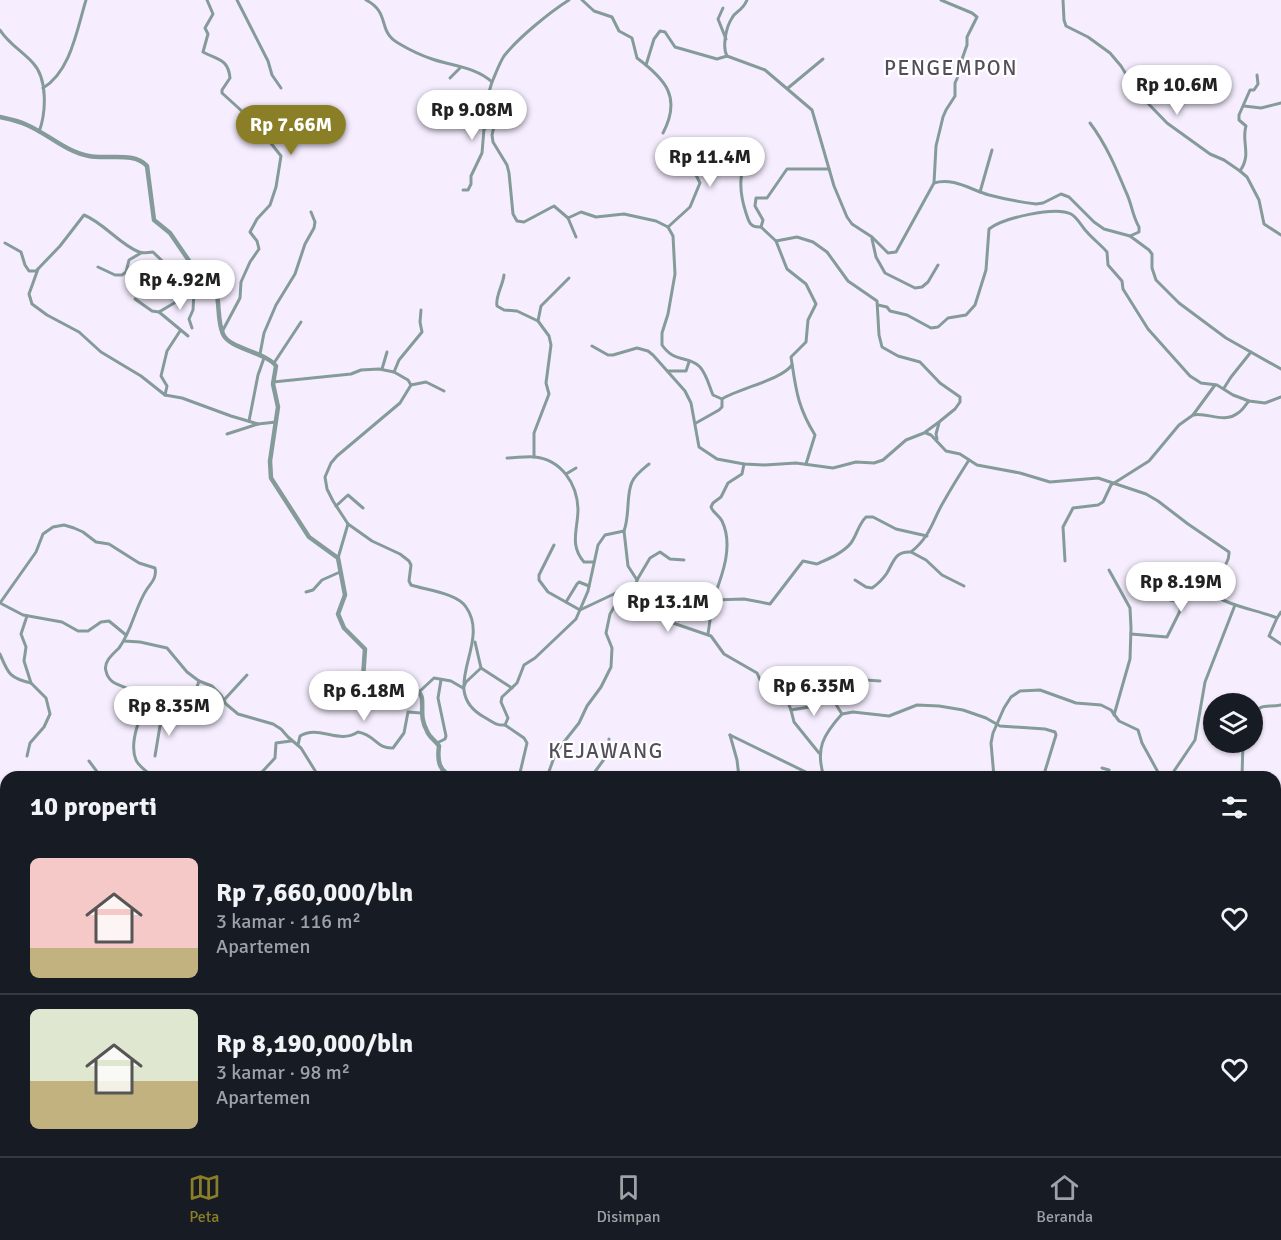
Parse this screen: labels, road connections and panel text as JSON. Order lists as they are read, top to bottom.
{
  "districts": ["PENGEMPON", "KEJAWANG"],
  "page": {
    "price": [
      "Rp 10.6M",
      "Rp 9.08M",
      "Rp 7.66M",
      "Rp 11.4M",
      "Rp 4.92M",
      "Rp 8.19M",
      "Rp 13.1M",
      "Rp 6.35M",
      "Rp 6.18M",
      "Rp 8.35M"
    ],
    "heading": "10 properti",
    "list": [
      {
        "name": "Rp 7,660,000/bln",
        "note": "3 kamar · 116 m² · Apartemen"
      },
      {
        "name": "Rp 8,190,000/bln",
        "note": "3 kamar · 98 m² · Apartemen"
      }
    ],
    "tabs": ["Peta", "Disimpan", "Beranda"]
  }
}
